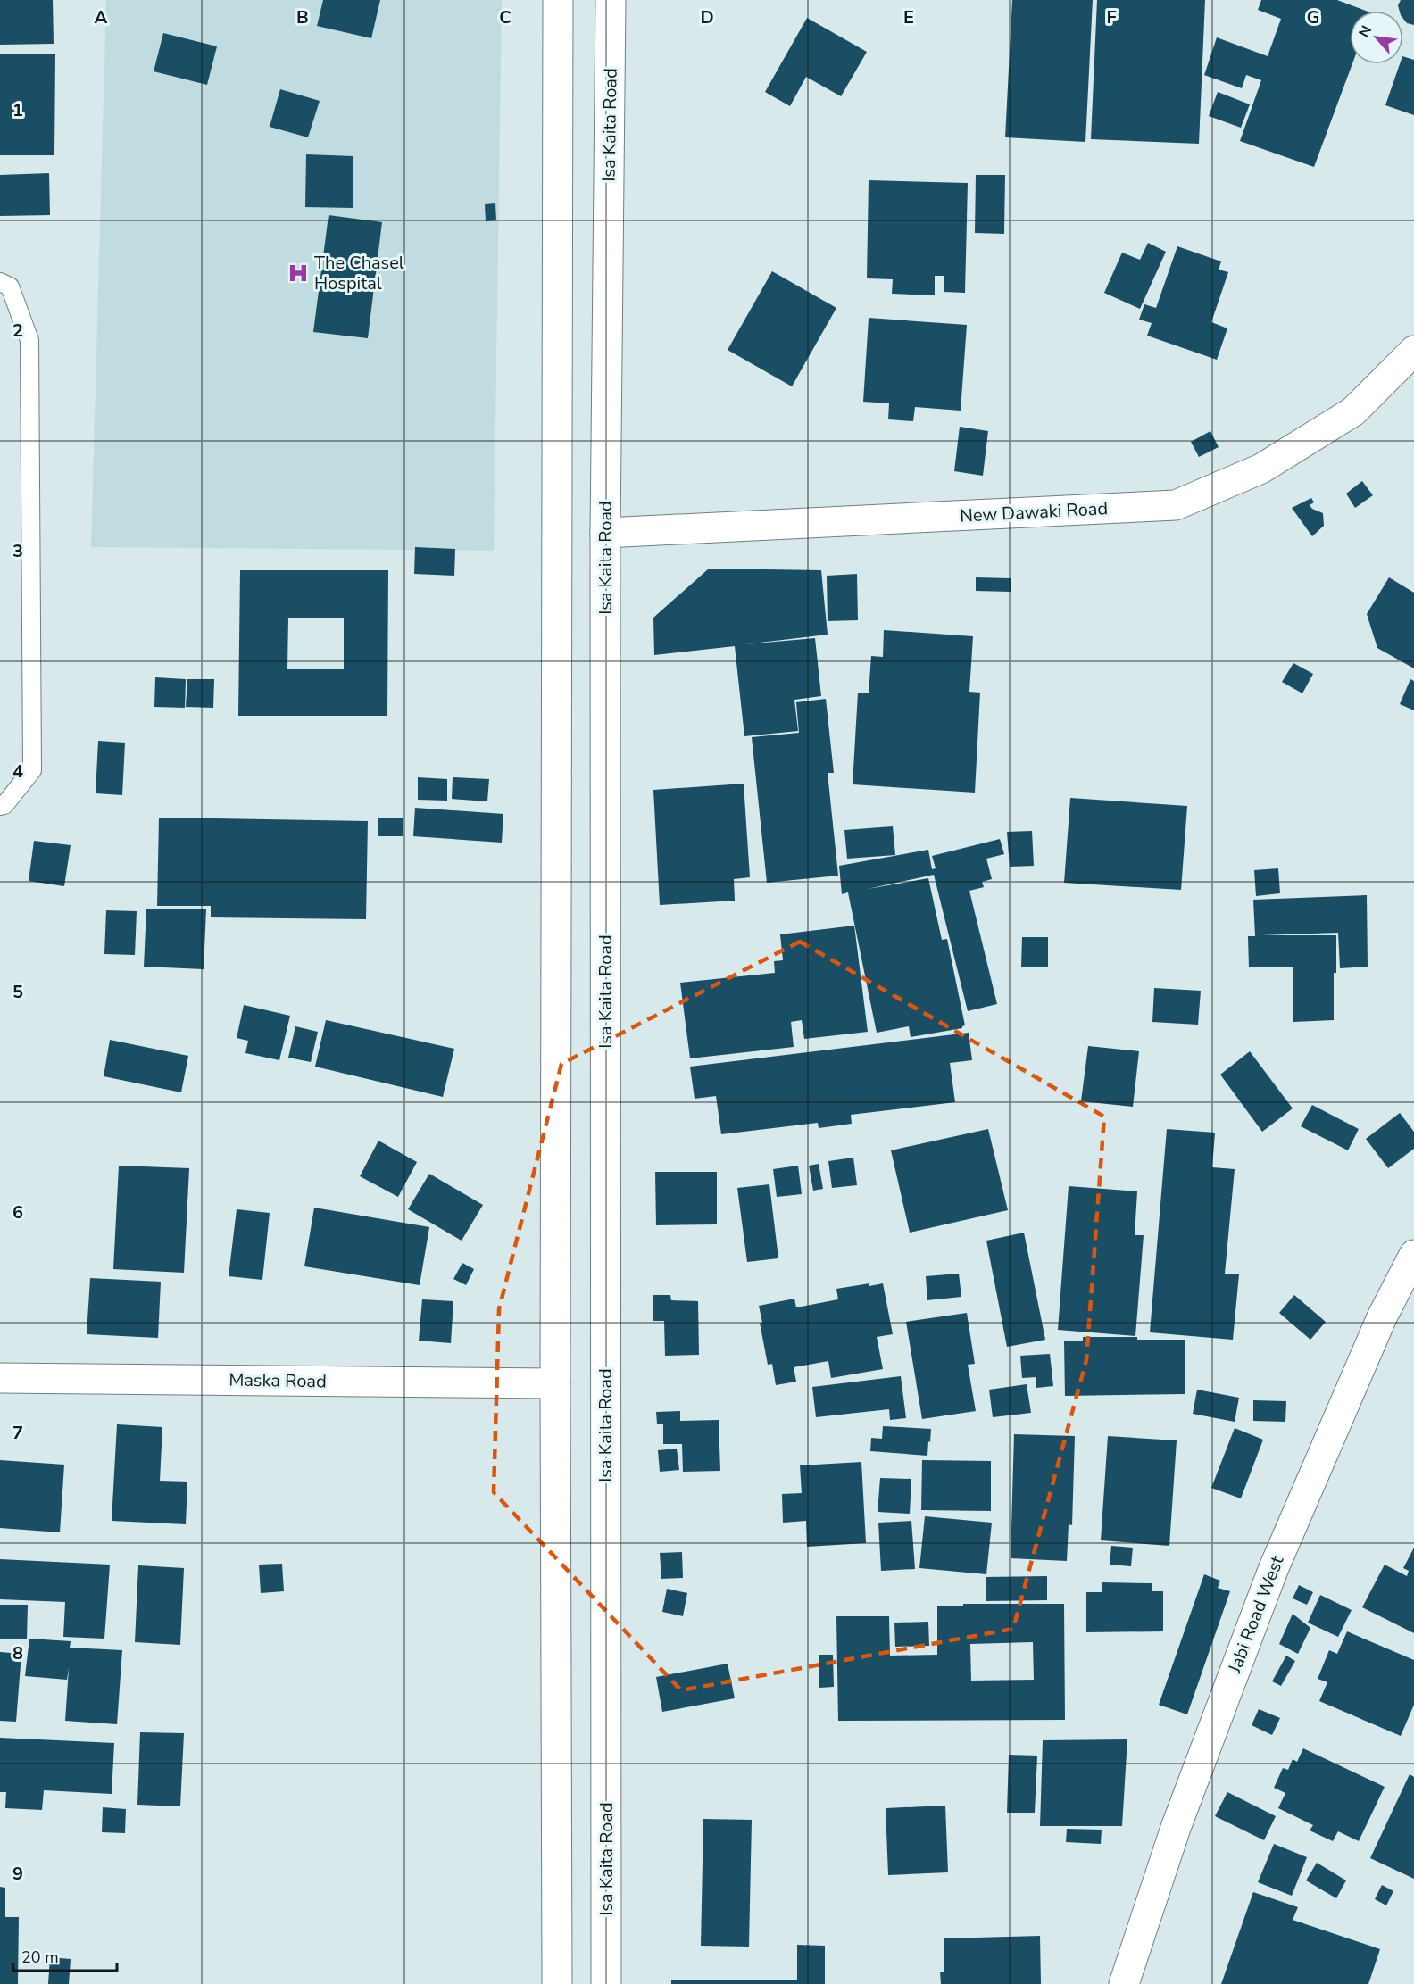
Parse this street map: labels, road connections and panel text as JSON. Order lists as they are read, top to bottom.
{
  "streets": {
    "main road": [
      "Isa Kaita Road",
      "New Dawaki Road",
      "Maska Road",
      "Jabi Road West"
    ]
  },
  "crossings": [
    ["Isa Kaita Road", "New Dawaki Road"]
  ],
  "places": {
    "hospital": ["The Chasel Hospital"]
  },
  "scale_bar": "20 m",
  "north": "top left",
  "grid": {
    "columns": [
      "A",
      "B",
      "C",
      "D",
      "E",
      "F",
      "G"
    ],
    "rows": [
      "1",
      "2",
      "3",
      "4",
      "5",
      "6",
      "7",
      "8",
      "9"
    ]
  }
}
